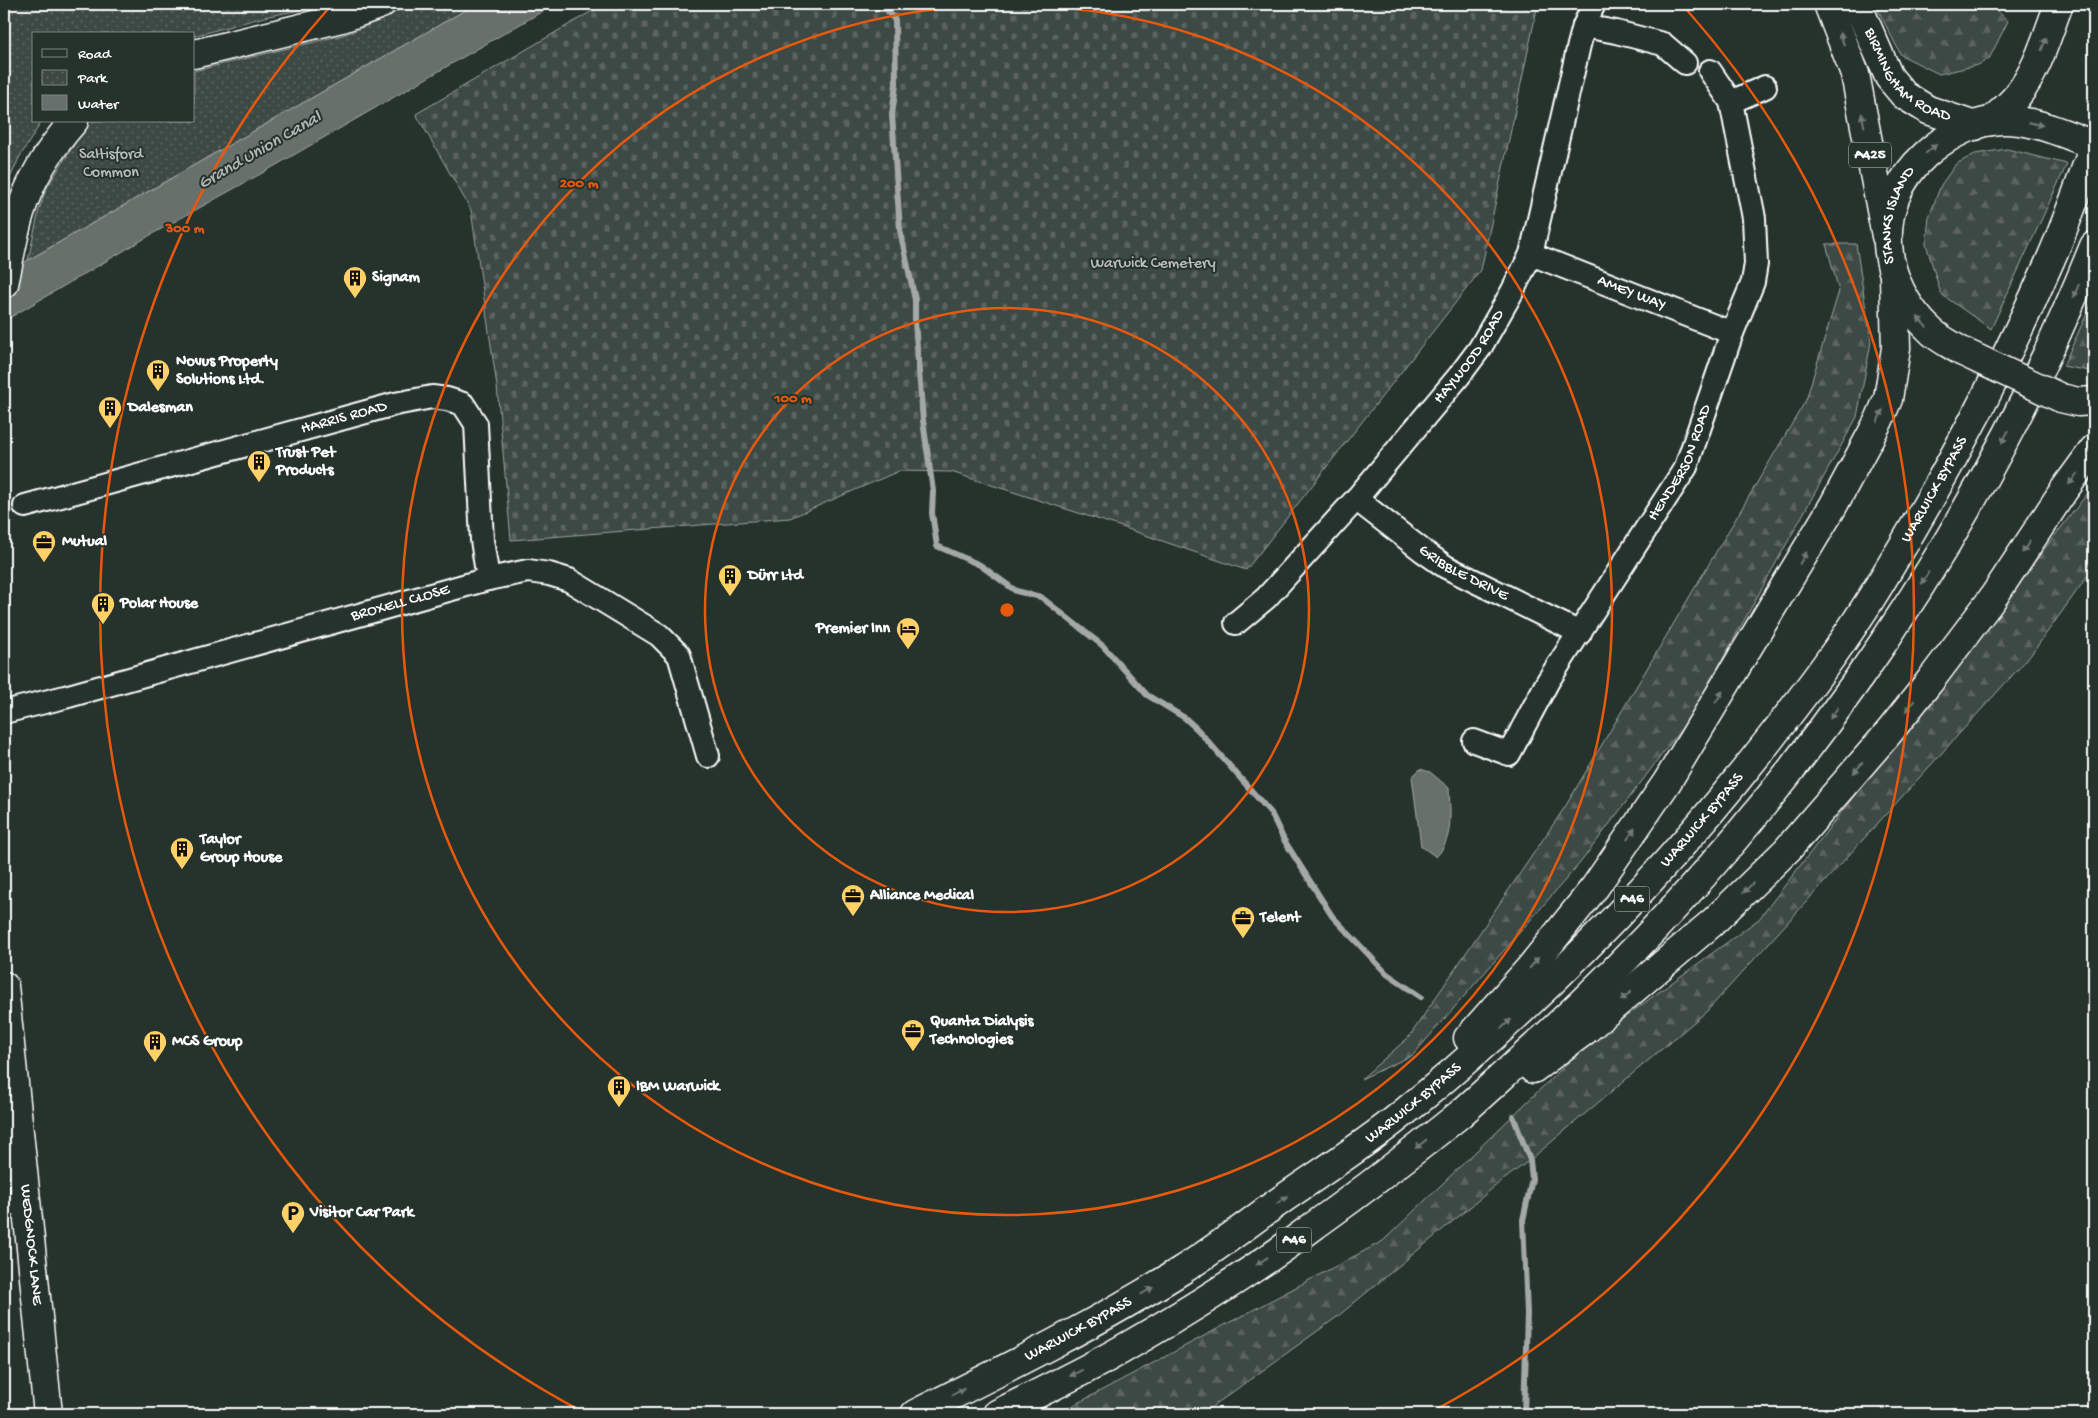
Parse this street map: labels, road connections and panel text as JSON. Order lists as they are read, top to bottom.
{
  "streets": {
    "main road": [
      "BIRMINGHAM ROAD",
      "A425",
      "STANKS ISLAND",
      "WARWICK BYPASS",
      "A46",
      "WEDGNOCK LANE"
    ],
    "street": [
      "AMEY WAY",
      "HAYWOOD ROAD",
      "HARRIS ROAD",
      "HENDERSON ROAD",
      "GRIBBLE DRIVE",
      "BROXELL CLOSE"
    ]
  },
  "crossings": [
    ["BIRMINGHAM ROAD", "STANKS ISLAND"],
    ["STANKS ISLAND", "WARWICK BYPASS"],
    ["AMEY WAY", "HAYWOOD ROAD"],
    ["AMEY WAY", "HENDERSON ROAD"],
    ["HAYWOOD ROAD", "GRIBBLE DRIVE"],
    ["HARRIS ROAD", "BROXELL CLOSE"],
    ["HENDERSON ROAD", "GRIBBLE DRIVE"]
  ],
  "one_way": ["BIRMINGHAM ROAD"],
  "water": ["Grand Union Canal"],
  "parks": ["Saltisford Common", "Warwick Cemetery"],
  "places": {
    "building": [
      "Signam",
      "Novus Property Solutions Ltd.",
      "Dalesman",
      "Trust Pet Products",
      "Dürr Ltd",
      "Polar House",
      "Taylor Group House",
      "MCS Group",
      "IBM Warwick"
    ],
    "office": [
      "Mutual",
      "Alliance Medical",
      "Telent",
      "Quanta Dialysis Technologies"
    ],
    "hotel": ["Premier Inn"],
    "parking": ["Visitor Car Park"]
  },
  "legend": ["Road", "Park", "Water"],
  "rings": ["200 m", "300 m", "100 m"]
}
